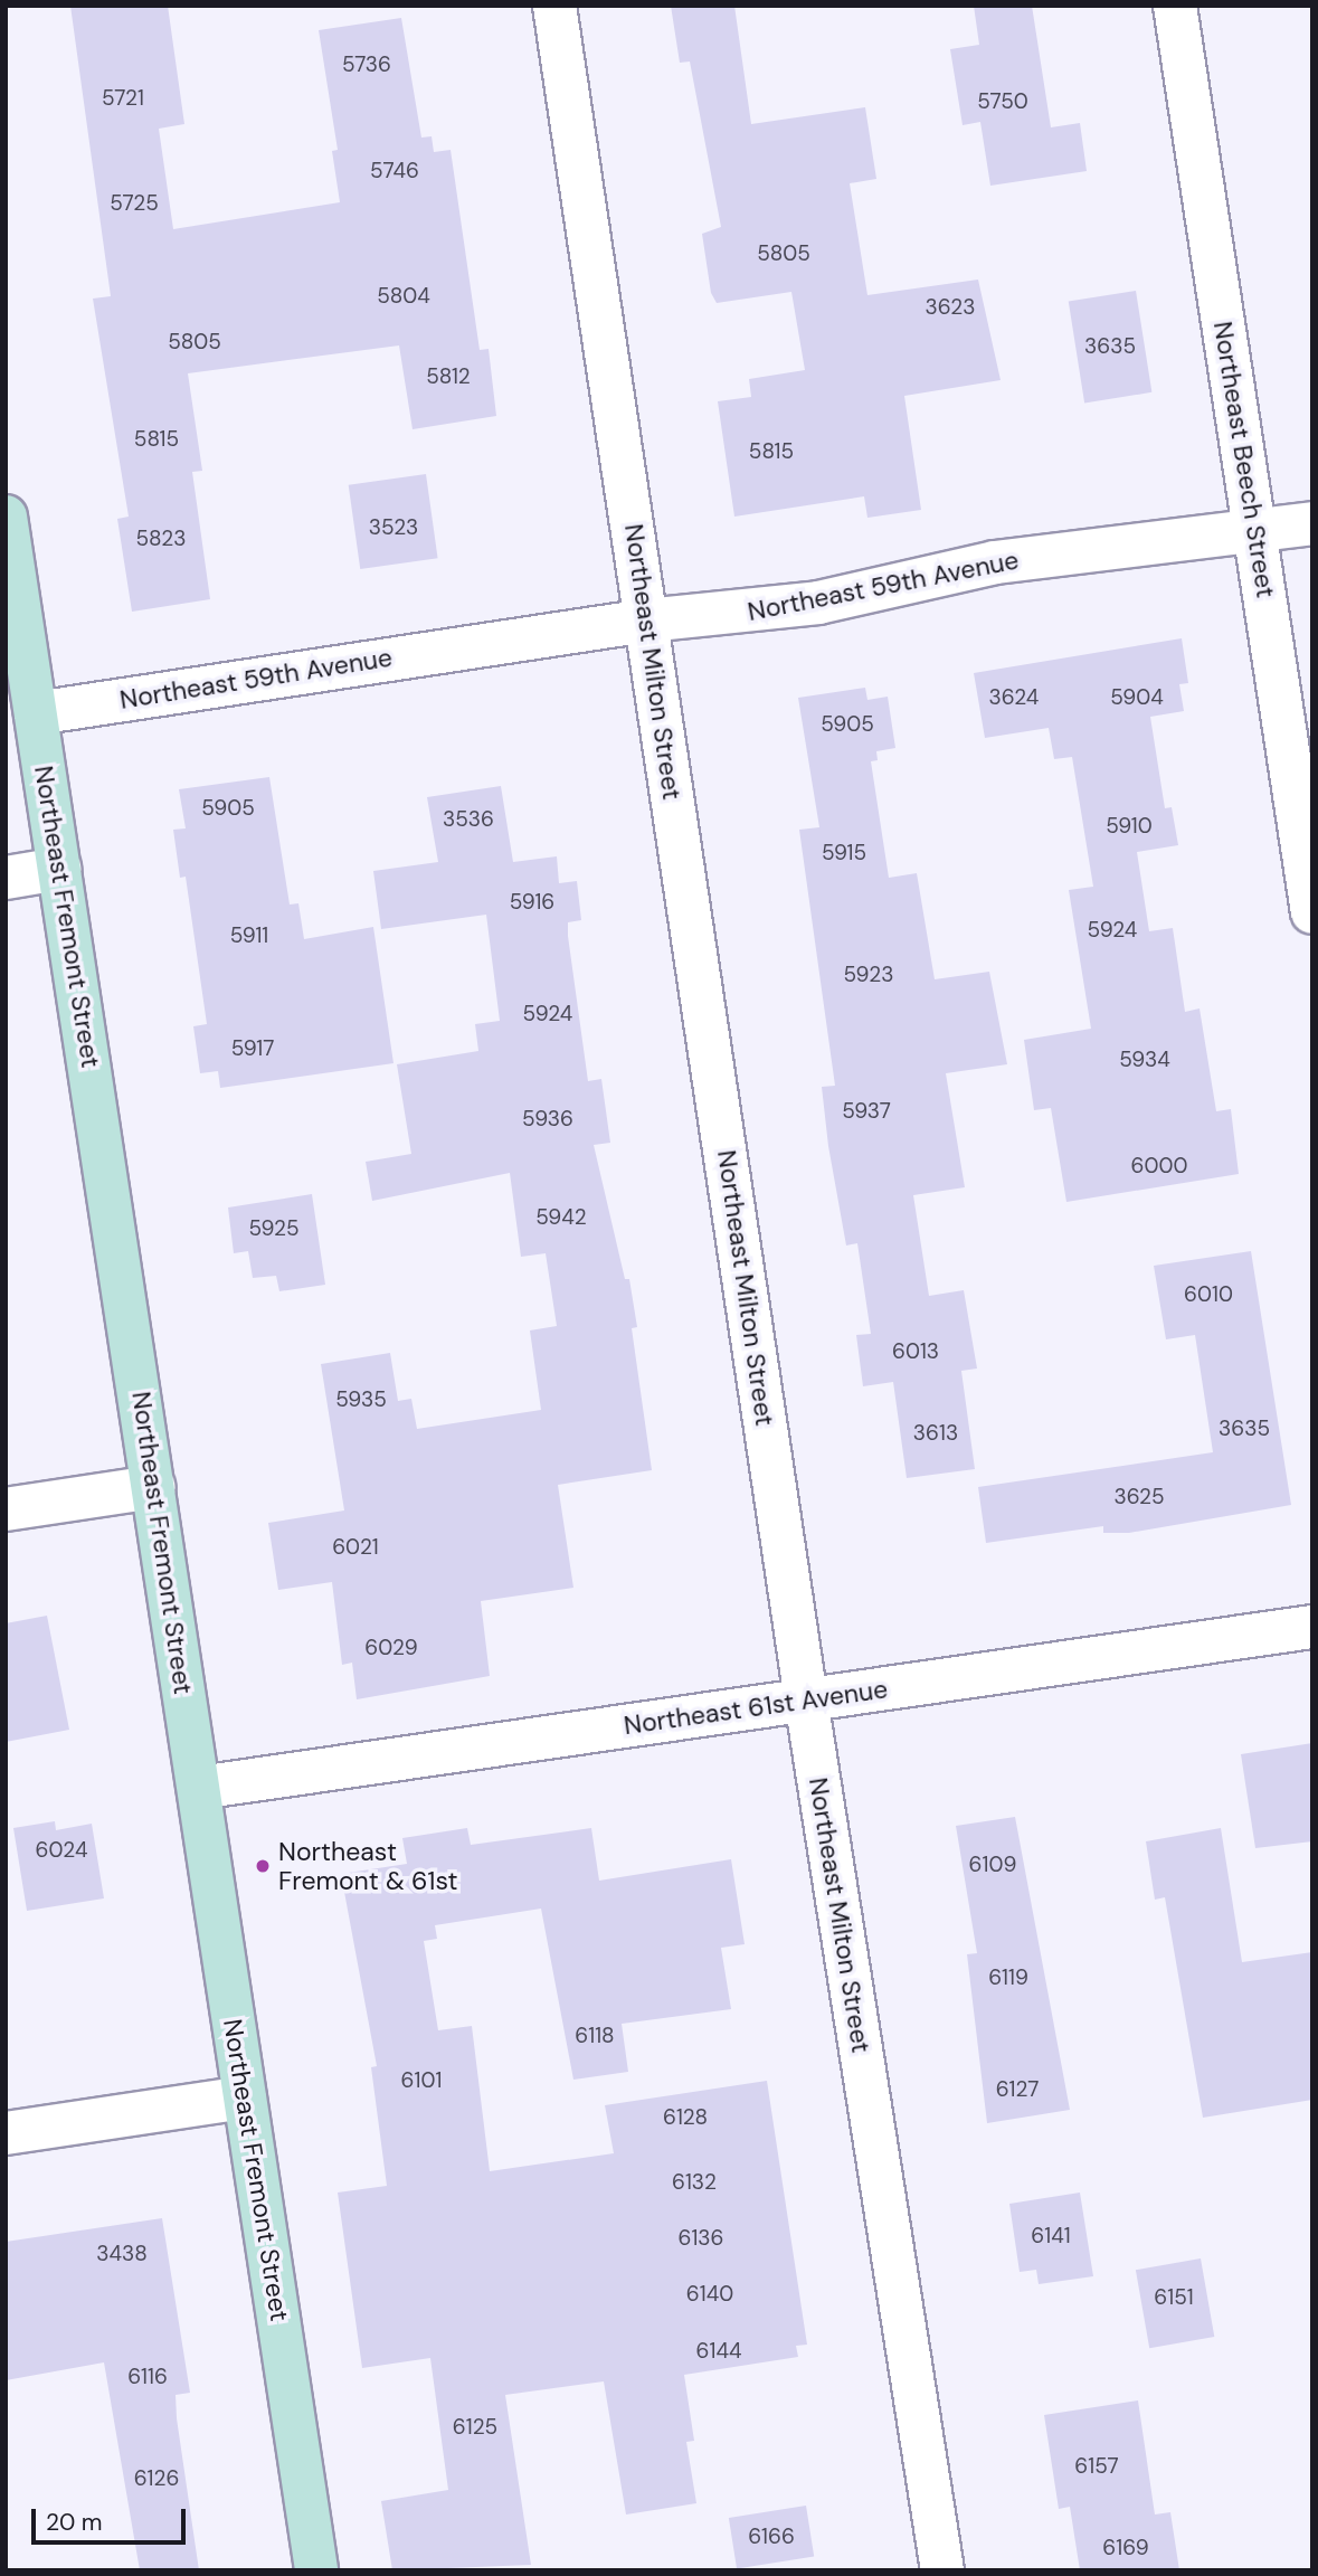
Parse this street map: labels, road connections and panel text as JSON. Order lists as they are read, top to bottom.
{
  "streets": {
    "main road": ["Northeast Fremont Street"],
    "street": [
      "Northeast Beech Street",
      "Northeast 59th Avenue",
      "Northeast Milton Street",
      "Northeast 61st Avenue"
    ]
  },
  "crossings": [
    ["Northeast Beech Street", "Northeast 59th Avenue"],
    ["Northeast 59th Avenue", "Northeast Milton Street"],
    ["Northeast 59th Avenue", "Northeast Fremont Street"],
    ["Northeast Milton Street", "Northeast 61st Avenue"],
    ["Northeast Fremont Street", "Northeast 61st Avenue"]
  ],
  "places": ["Northeast Fremont & 61st"],
  "house_numbers": [
    "5736",
    "5721",
    "5750",
    "5746",
    "5725",
    "5805",
    "5804",
    "3623",
    "5805",
    "3635",
    "5812",
    "5815",
    "5815",
    "3523",
    "5823",
    "3624",
    "5904",
    "5905",
    "5905",
    "3536",
    "5910",
    "5915",
    "5916",
    "5924",
    "5911",
    "5923",
    "5924",
    "5917",
    "5934",
    "5937",
    "5936",
    "6000",
    "5942",
    "5925",
    "6010",
    "6013",
    "5935",
    "3635",
    "3613",
    "3625",
    "6021",
    "6029",
    "6024",
    "6109",
    "6119",
    "6118",
    "6101",
    "6127",
    "6128",
    "6132",
    "6141",
    "6136",
    "3438",
    "6140",
    "6151",
    "6144",
    "6116",
    "6125",
    "6157",
    "6126",
    "6166",
    "6169"
  ],
  "scale_bar": "20 m"
}
